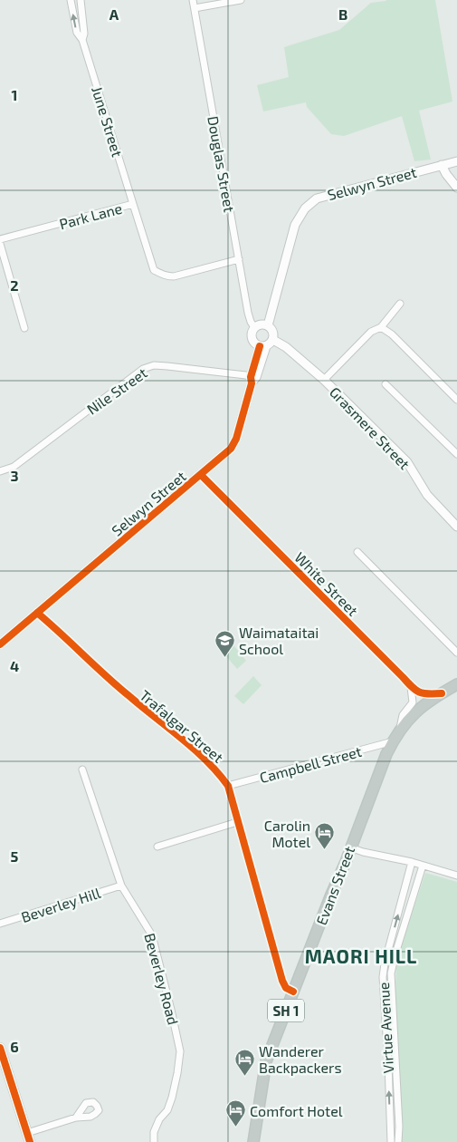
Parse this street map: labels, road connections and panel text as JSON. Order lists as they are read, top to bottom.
{
  "streets": {
    "highway": ["Evans Street", "SH 1"],
    "street": [
      "June Street",
      "Douglas Street",
      "Selwyn Street",
      "Park Lane",
      "Nile Street",
      "Grasmere Street",
      "White Street",
      "Trafalgar Street",
      "Campbell Street",
      "Beverley Hill",
      "Beverley Road",
      "Virtue Avenue"
    ]
  },
  "crossings": [
    ["June Street", "Park Lane"],
    ["Douglas Street", "Selwyn Street"],
    ["Douglas Street", "Park Lane"],
    ["Douglas Street", "Grasmere Street"],
    ["Selwyn Street", "Nile Street"],
    ["Selwyn Street", "Grasmere Street"],
    ["Selwyn Street", "White Street"],
    ["Selwyn Street", "Trafalgar Street"],
    ["White Street", "Evans Street"],
    ["Trafalgar Street", "Campbell Street"],
    ["Trafalgar Street", "Evans Street"],
    ["Campbell Street", "Evans Street"],
    ["Beverley Hill", "Beverley Road"]
  ],
  "districts": ["MAORI HILL"],
  "places": {
    "school or university": ["Waimataitai School"],
    "hotel": ["Carolin Motel", "Wanderer Backpackers", "Comfort Hotel"]
  },
  "grid": {
    "columns": ["A", "B"],
    "rows": [
      "1",
      "2",
      "3",
      "4",
      "5",
      "6"
    ]
  }
}
